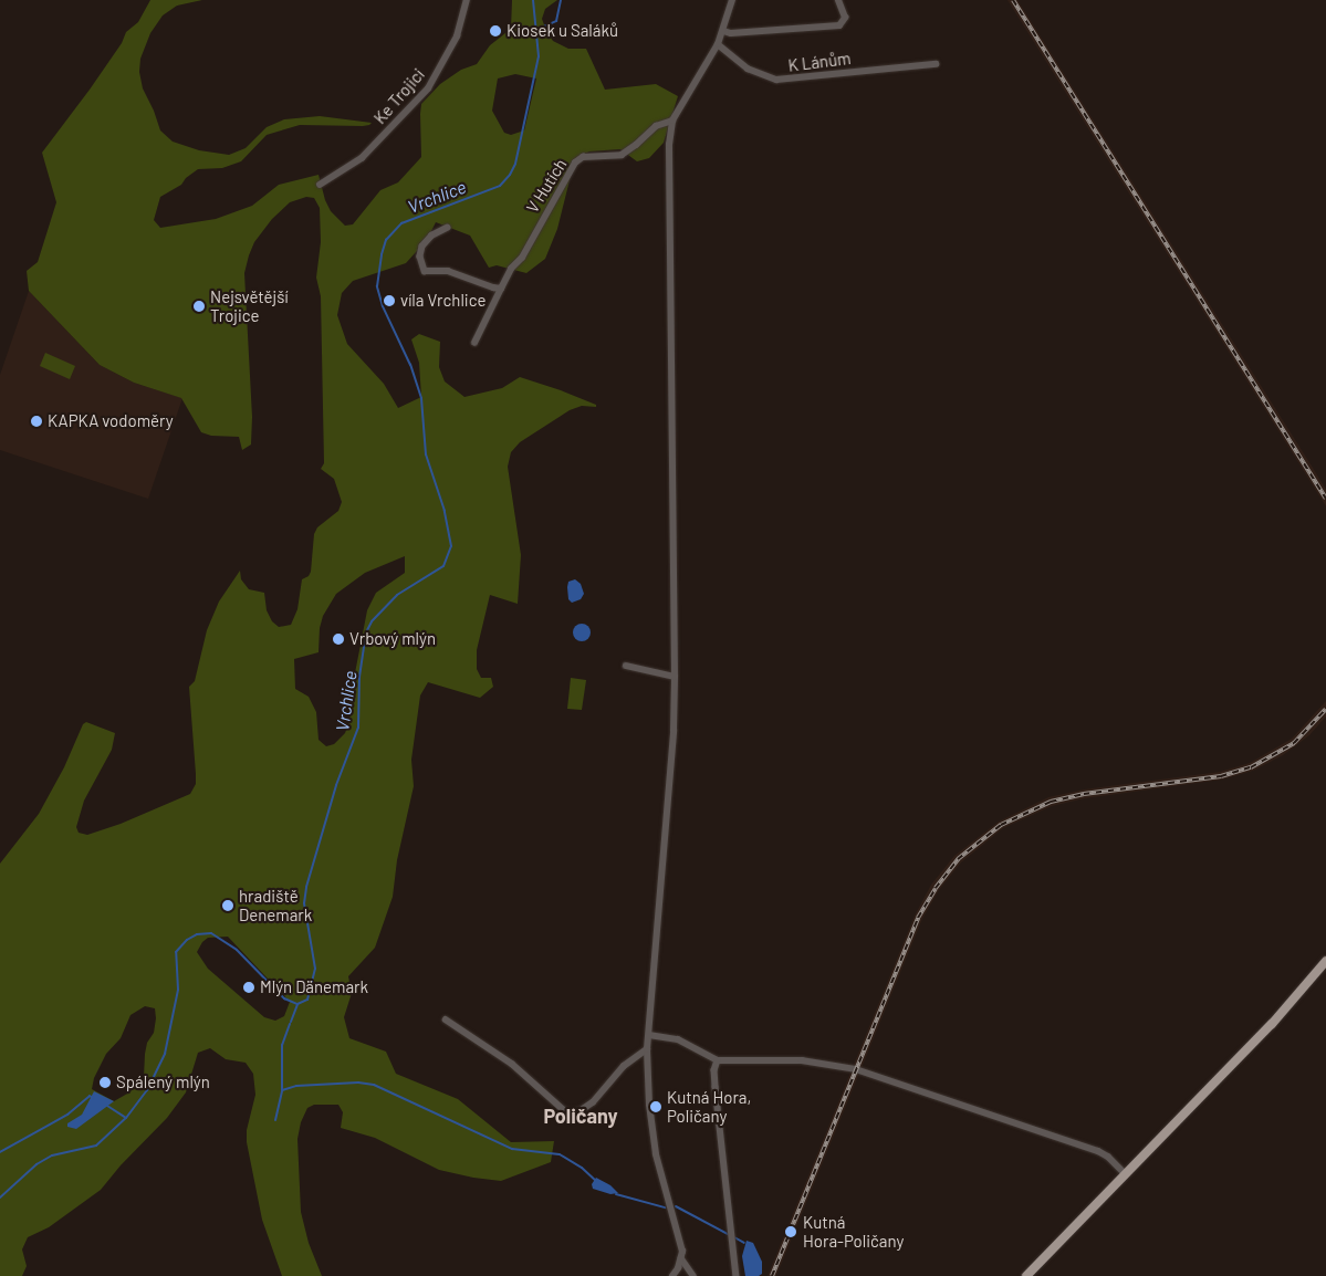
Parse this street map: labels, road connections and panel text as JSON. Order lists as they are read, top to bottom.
{
  "streets": {
    "street": ["K Lánům", "Ke Trojici", "V Hutích"]
  },
  "districts": ["Poličany"],
  "water": ["Vrchlice"],
  "places": [
    "Kiosek u Saláků",
    "víla Vrchlice",
    "Nejsvětější Trojice",
    "KAPKA vodoměry",
    "Vrbový mlýn",
    "hradiště Denemark",
    "Mlýn Dänemark",
    "Spálený mlýn",
    "Kutná Hora, Poličany",
    "Kutná Hora-Poličany"
  ]
}
